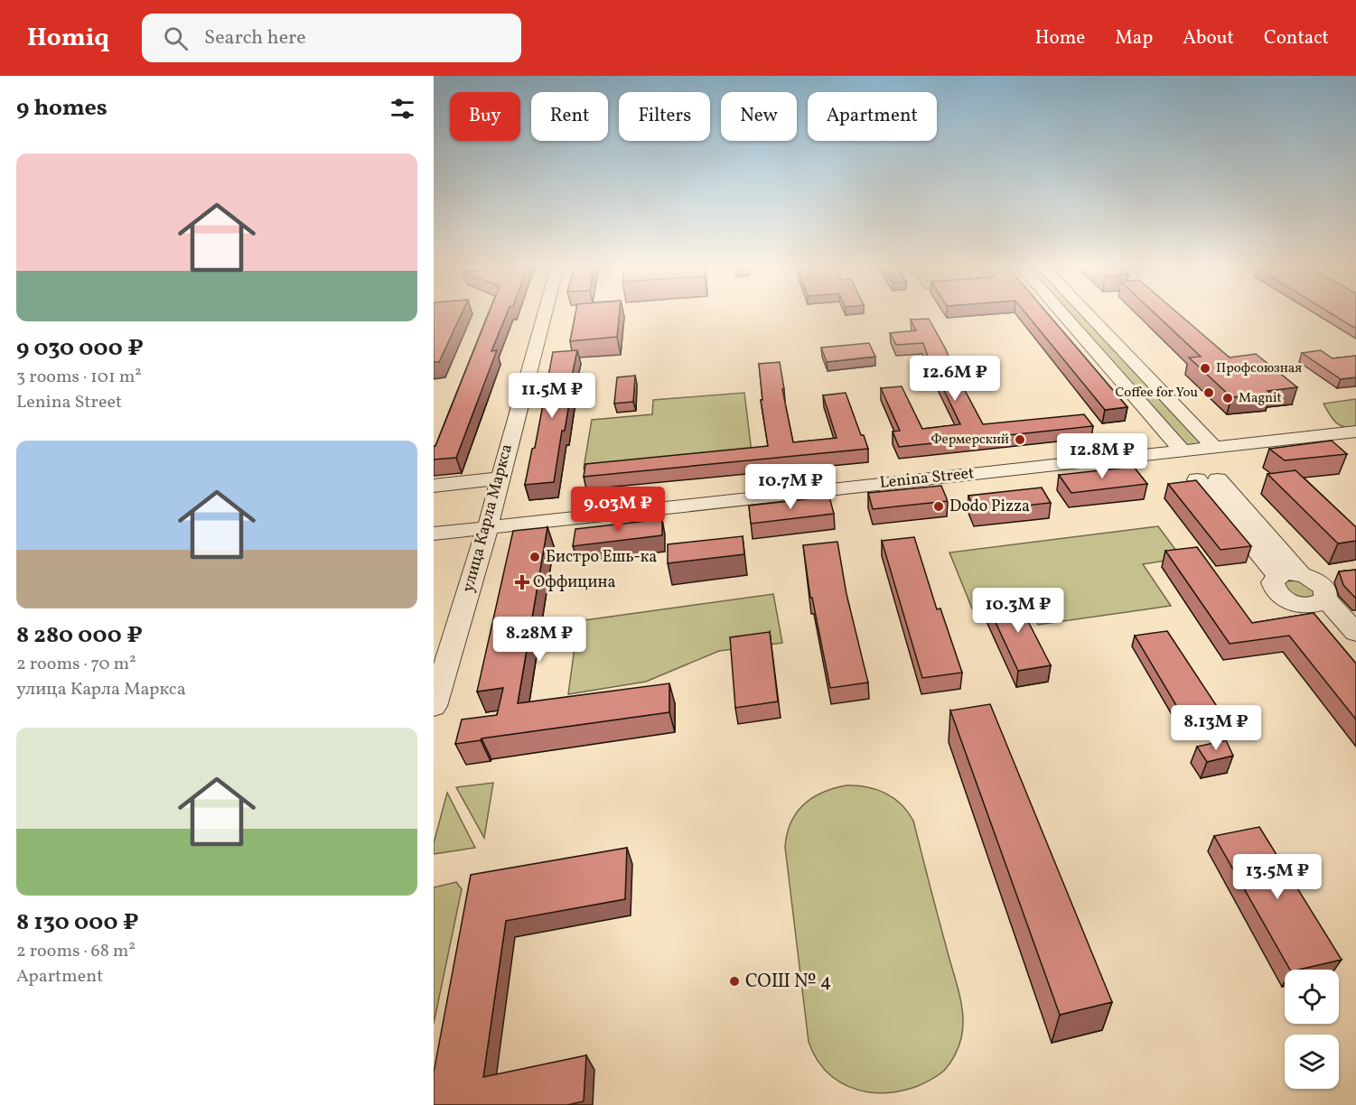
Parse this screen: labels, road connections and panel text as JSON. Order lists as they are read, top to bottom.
{
  "streets": {
    "street": ["Lenina Street", "улица Карла Маркса"]
  },
  "crossings": [
    ["Lenina Street", "улица Карла Маркса"]
  ],
  "places": {
    "other": [
      "Профсоюзная",
      "Coffee for You",
      "Magnit",
      "Фермерский",
      "Dodo Pizza",
      "Бистро Ешь-ка",
      "СОШ № 4"
    ],
    "health": ["Оффицина"]
  },
  "page": {
    "header": "Homiq",
    "search": "Search here",
    "nav": [
      "Home",
      "Map",
      "About",
      "Contact"
    ],
    "heading": "9 homes",
    "chip": [
      "Buy",
      "Rent",
      "Filters",
      "New",
      "Apartment"
    ],
    "list": [
      {
        "name": "9 030 000 ₽",
        "note": "3 rooms · 101 m² · Lenina Street"
      },
      {
        "name": "8 280 000 ₽",
        "note": "2 rooms · 70 m² · улица Карла Маркса"
      },
      {
        "name": "8 130 000 ₽",
        "note": "2 rooms · 68 m² · Apartment"
      }
    ],
    "price": [
      "12.6M ₽",
      "11.5M ₽",
      "12.8M ₽",
      "10.7M ₽",
      "9.03M ₽",
      "10.3M ₽",
      "8.28M ₽",
      "8.13M ₽",
      "13.5M ₽"
    ]
  }
}
